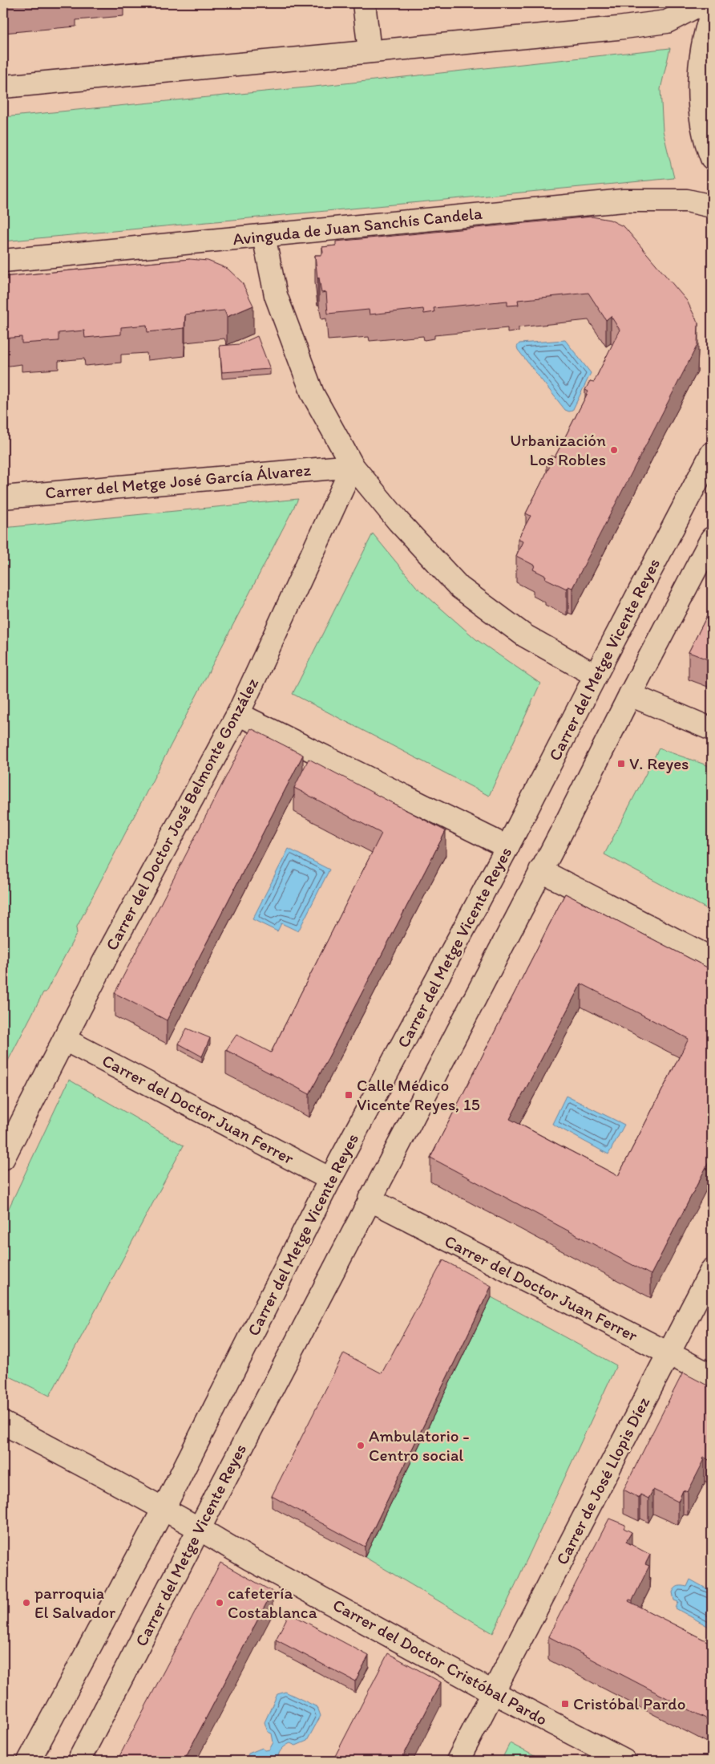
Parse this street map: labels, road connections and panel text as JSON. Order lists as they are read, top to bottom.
{
  "streets": {
    "street": [
      "Avinguda de Juan Sanchís Candela",
      "Carrer del Metge José García Álvarez",
      "Carrer del Metge Vicente Reyes",
      "Carrer del Doctor José Belmonte González",
      "Carrer del Doctor Juan Ferrer",
      "Carrer de José Llopis Díez",
      "Carrer del Doctor Cristóbal Pardo"
    ]
  },
  "crossings": [
    ["Carrer del Metge José García Álvarez", "Carrer del Doctor José Belmonte González"],
    ["Carrer del Metge Vicente Reyes", "Carrer del Doctor Juan Ferrer"],
    ["Carrer del Metge Vicente Reyes", "Carrer del Doctor Cristóbal Pardo"],
    ["Carrer del Doctor José Belmonte González", "Carrer del Doctor Juan Ferrer"],
    ["Carrer del Doctor Juan Ferrer", "Carrer de José Llopis Díez"],
    ["Carrer de José Llopis Díez", "Carrer del Doctor Cristóbal Pardo"]
  ],
  "places": {
    "other": [
      "Urbanización Los Robles",
      "Ambulatorio - Centro social",
      "parroquia El Salvador",
      "cafetería Costablanca"
    ],
    "transit": ["V. Reyes", "Calle Médico Vicente Reyes, 15", "Cristóbal Pardo"]
  }
}
